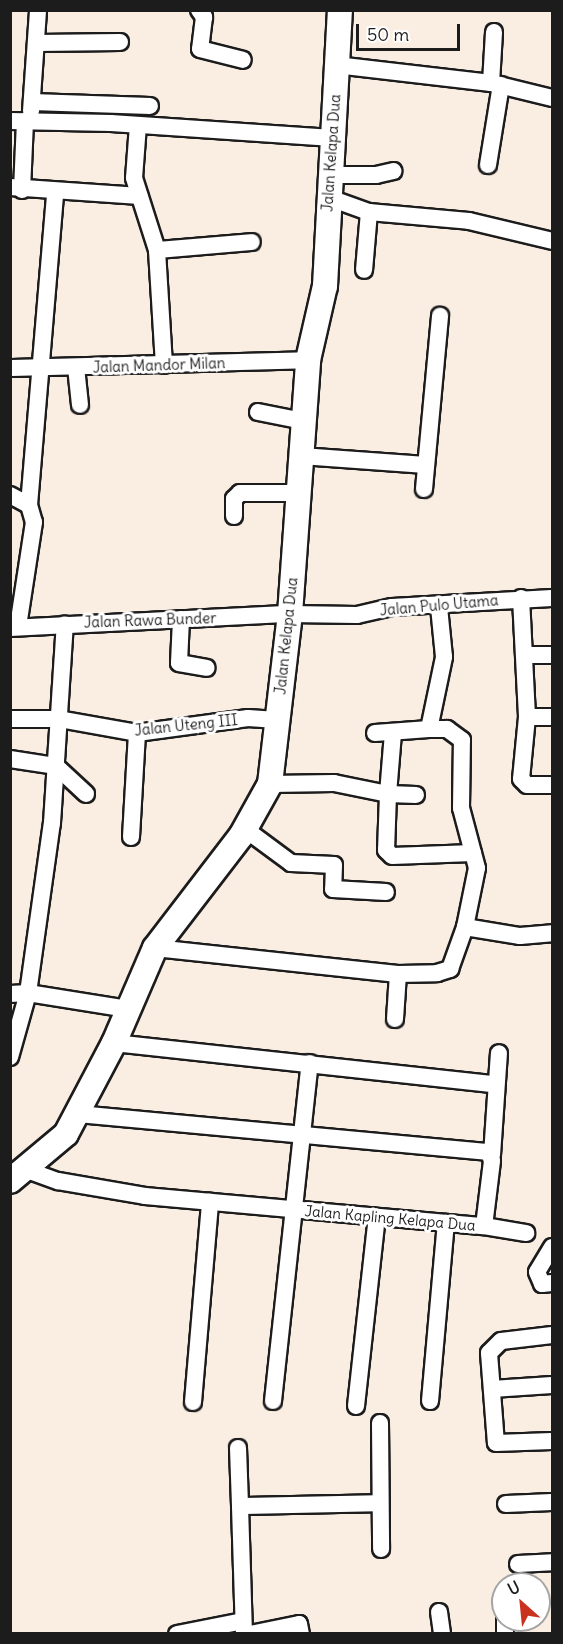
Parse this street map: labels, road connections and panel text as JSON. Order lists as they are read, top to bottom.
{
  "streets": {
    "main road": ["Jalan Kelapa Dua"],
    "street": [
      "Jalan Mandor Milan",
      "Jalan Pulo Utama",
      "Jalan Rawa Bunder",
      "Jalan Uteng III",
      "Jalan Kapling Kelapa Dua"
    ]
  },
  "crossings": [
    ["Jalan Kelapa Dua", "Jalan Mandor Milan"],
    ["Jalan Kelapa Dua", "Jalan Pulo Utama"],
    ["Jalan Kelapa Dua", "Jalan Rawa Bunder"],
    ["Jalan Kelapa Dua", "Jalan Uteng III"],
    ["Jalan Kelapa Dua", "Jalan Kapling Kelapa Dua"],
    ["Jalan Pulo Utama", "Jalan Rawa Bunder"]
  ],
  "scale_bar": "50 m",
  "north": "top left"
}
